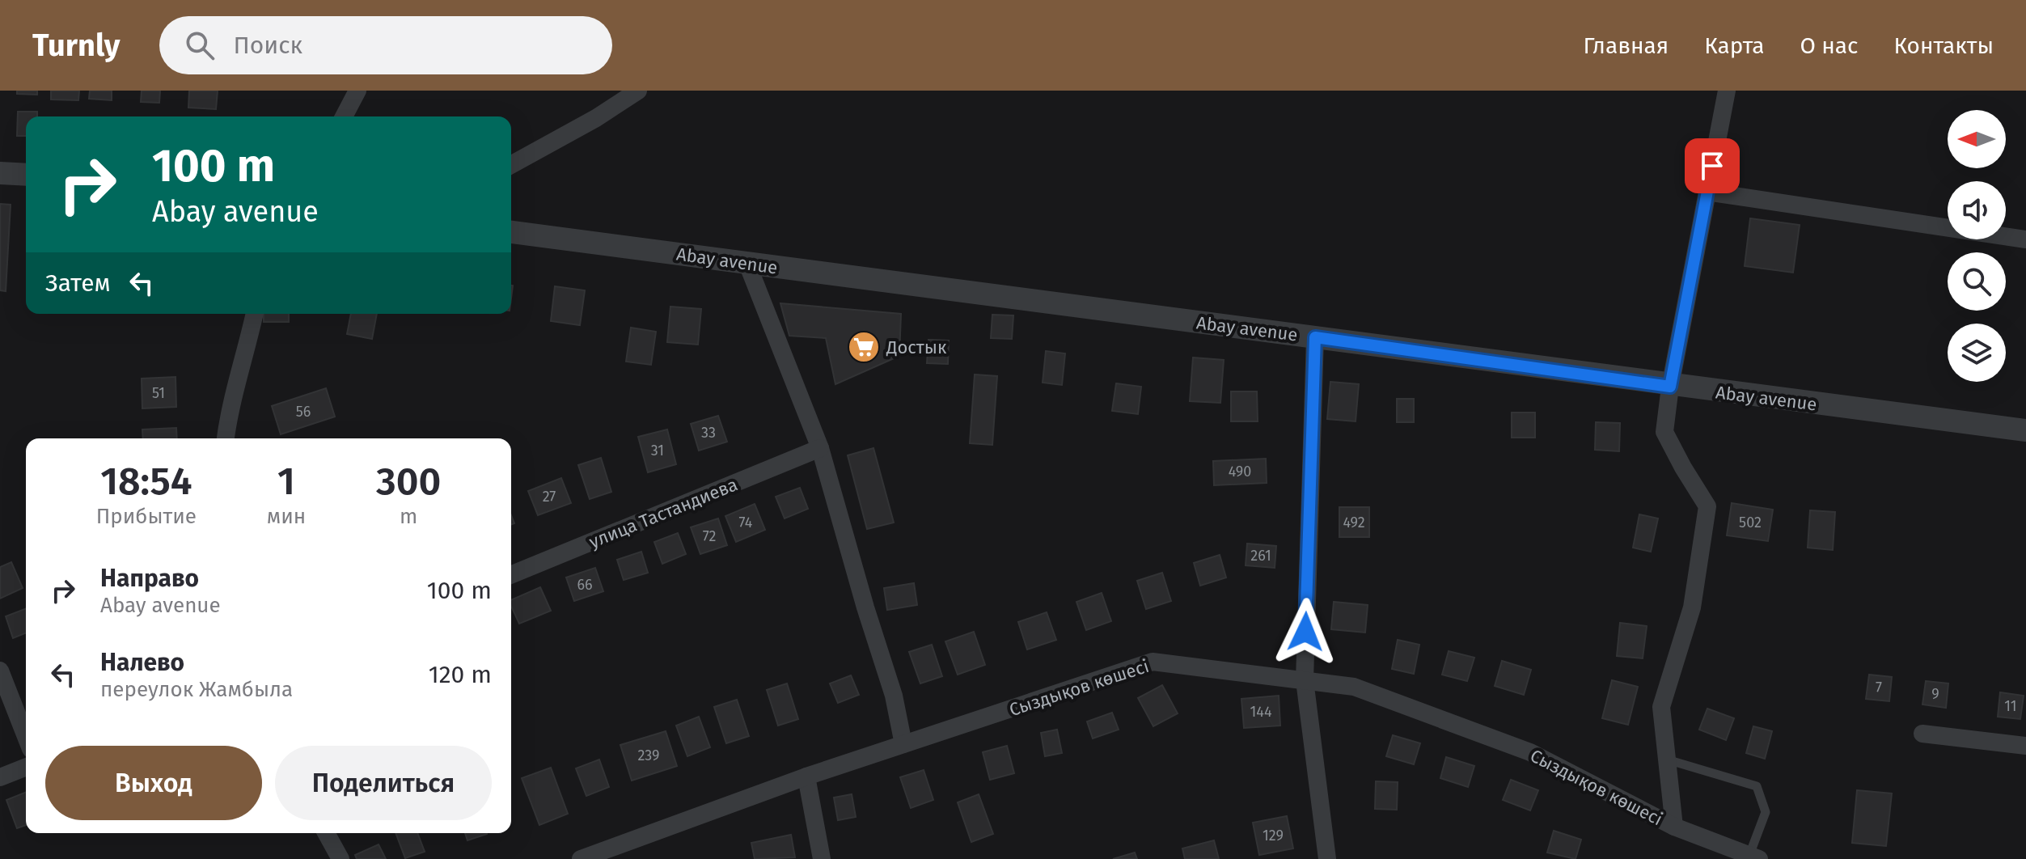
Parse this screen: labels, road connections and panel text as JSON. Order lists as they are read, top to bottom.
{
  "streets": {
    "street": ["Abay avenue", "улица Тастандиева", "Сыздықов көшесі"]
  },
  "places": {
    "supermarket": ["Достык"]
  },
  "house_numbers": [
    "51",
    "56",
    "33",
    "31",
    "490",
    "27",
    "74",
    "492",
    "502",
    "72",
    "261",
    "66",
    "7",
    "9",
    "11",
    "144",
    "239",
    "129"
  ],
  "north": "left",
  "page": {
    "header": "Turnly",
    "search": "Поиск",
    "nav": [
      "Главная",
      "Карта",
      "О нас",
      "Контакты"
    ],
    "turn": ["100 m", "Abay avenue"],
    "then": "Затем",
    "eta": [
      "18:54",
      "Прибытие",
      "1",
      "мин",
      "300",
      "m"
    ],
    "list": [
      {
        "name": "Направо",
        "note": "Abay avenue",
        "value": "100 m"
      },
      {
        "name": "Налево",
        "note": "переулок Жамбыла",
        "value": "120 m"
      }
    ],
    "buttons": ["Выход", "Поделиться"]
  }
}
